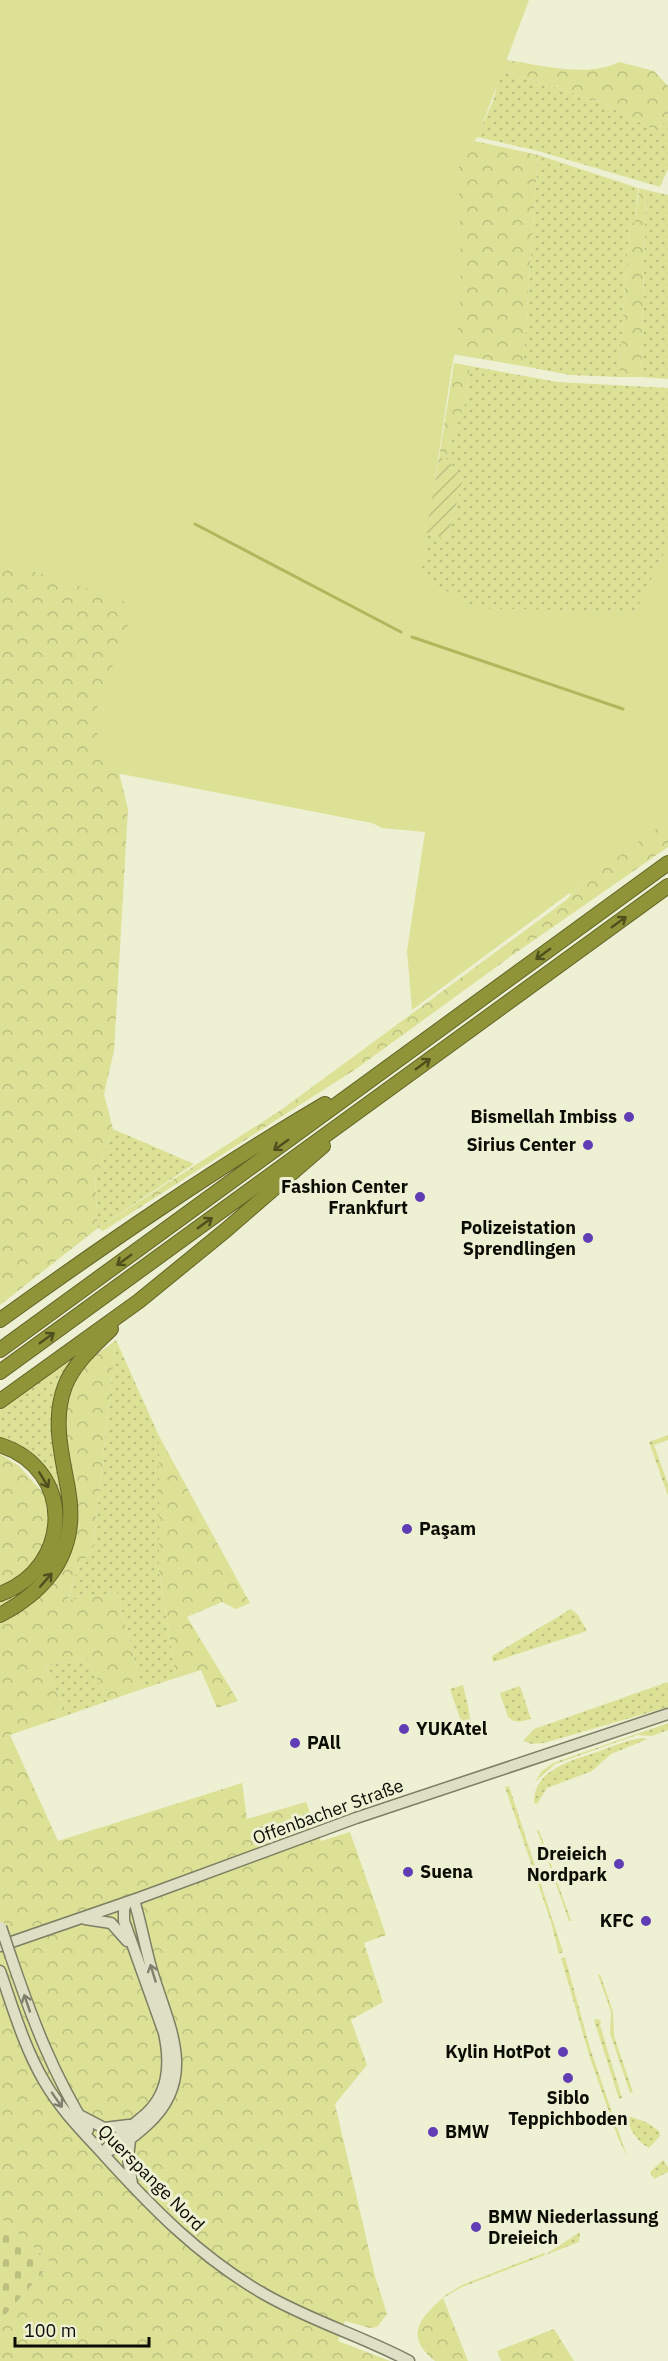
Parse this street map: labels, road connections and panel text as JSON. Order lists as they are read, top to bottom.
{
  "streets": {
    "main road": ["Offenbacher Straße", "Querspange Nord"]
  },
  "places": [
    "Bismellah Imbiss",
    "Sirius Center",
    "Fashion Center Frankfurt",
    "Polizeistation Sprendlingen",
    "Paşam",
    "YUKAtel",
    "PAll",
    "Dreieich Nordpark",
    "Suena",
    "KFC",
    "Kylin HotPot",
    "Siblo Teppichboden",
    "BMW",
    "BMW Niederlassung Dreieich"
  ],
  "scale_bar": "100 m"
}
